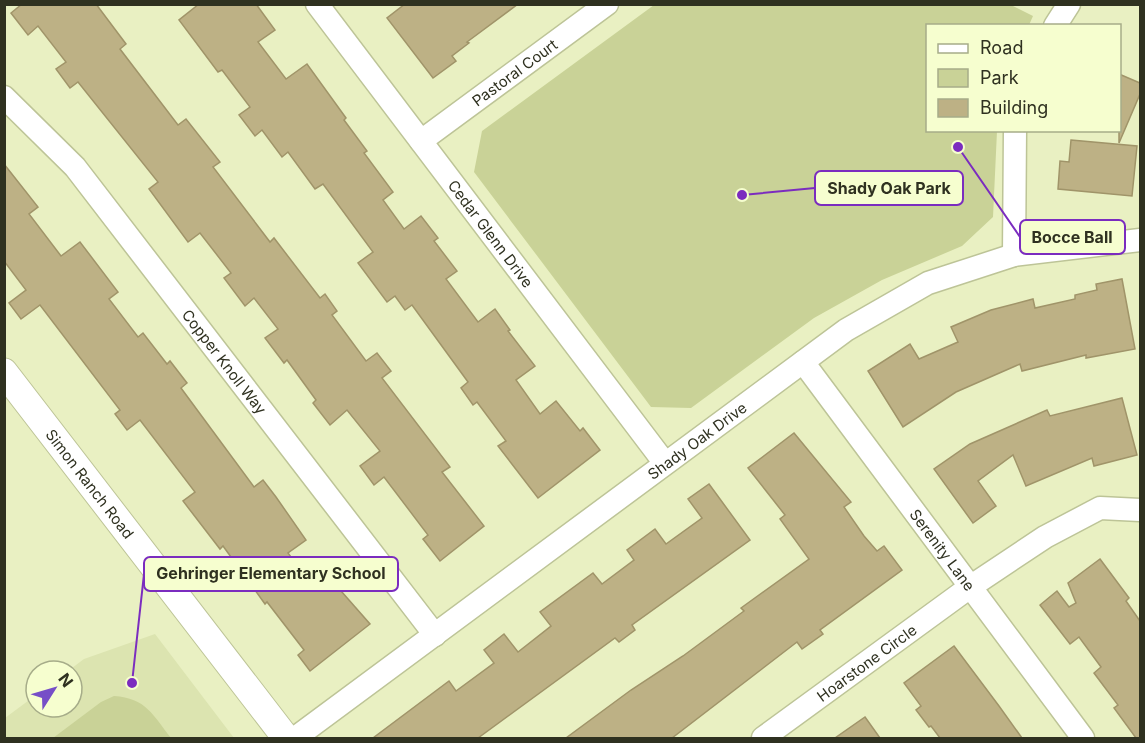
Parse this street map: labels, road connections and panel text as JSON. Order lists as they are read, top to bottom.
{
  "streets": {
    "street": [
      "Pastoral Court",
      "Cedar Glenn Drive",
      "Copper Knoll Way",
      "Shady Oak Drive",
      "Simon Ranch Road",
      "Serenity Lane",
      "Hoarstone Circle"
    ]
  },
  "crossings": [
    ["Pastoral Court", "Cedar Glenn Drive"],
    ["Cedar Glenn Drive", "Shady Oak Drive"],
    ["Copper Knoll Way", "Shady Oak Drive"],
    ["Shady Oak Drive", "Serenity Lane"],
    ["Serenity Lane", "Hoarstone Circle"]
  ],
  "places": ["Bocce Ball", "Shady Oak Park", "Gehringer Elementary School"],
  "legend": ["Road", "Park", "Building"],
  "north": "top right"
}
